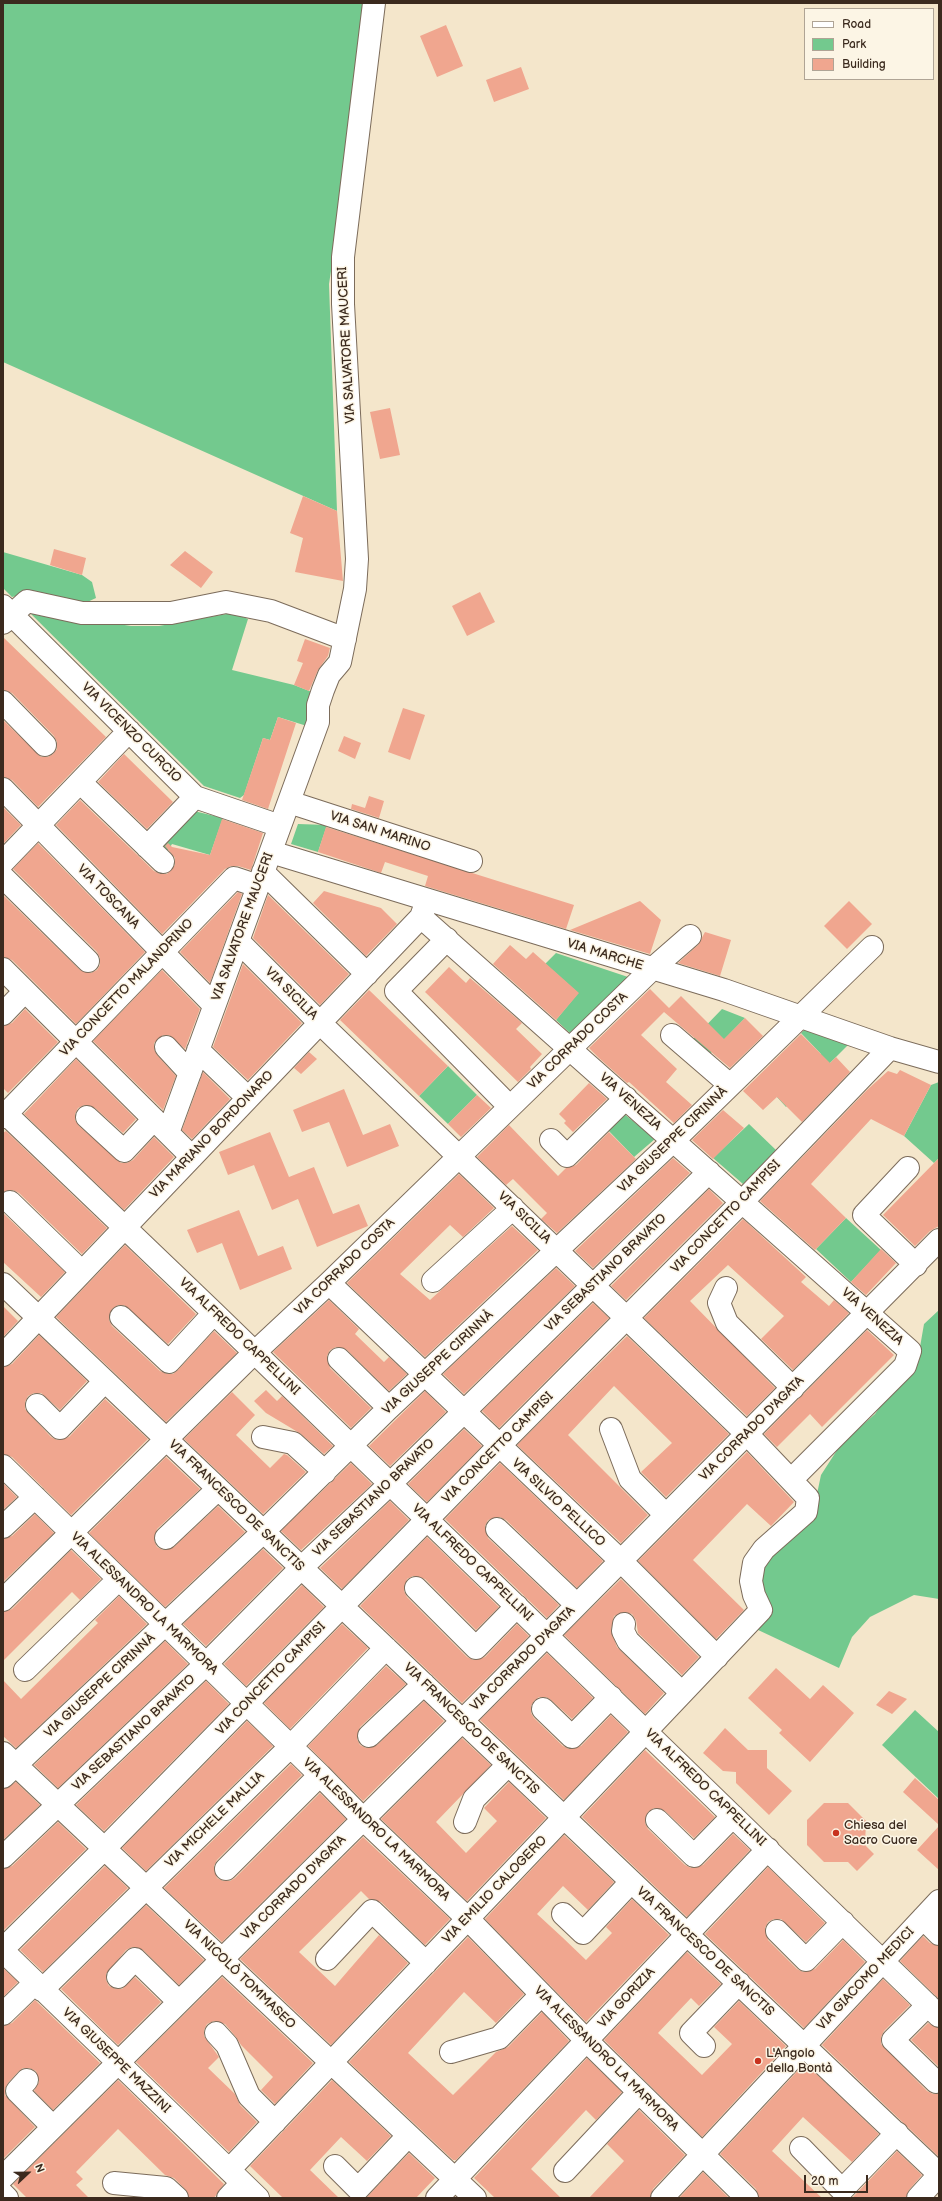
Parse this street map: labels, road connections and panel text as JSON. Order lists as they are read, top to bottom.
{
  "streets": {
    "street": [
      "VIA SALVATORE MAUCERI",
      "VIA VICENZO CURCIO",
      "VIA SAN MARINO",
      "VIA TOSCANA",
      "VIA MARCHE",
      "VIA CONCETTO MALANDRINO",
      "VIA SICILIA",
      "VIA CORRADO COSTA",
      "VIA VENEZIA",
      "VIA MARIANO BORDONARO",
      "VIA GIUSEPPE CIRINNÀ",
      "VIA CONCETTO CAMPISI",
      "VIA SEBASTIANO BRAVATO",
      "VIA ALFREDO CAPPELLINI",
      "VIA CORRADO D'AGATA",
      "VIA SILVIO PELLICO",
      "VIA FRANCESCO DE SANCTIS",
      "VIA ALESSANDRO LA MARMORA",
      "VIA MICHELE MALLIA",
      "VIA EMILIO CALOGERO",
      "VIA NICOLÒ TOMMASEO",
      "VIA GIACOMO MEDICI",
      "VIA GORIZIA",
      "VIA GIUSEPPE MAZZINI"
    ]
  },
  "crossings": [
    ["VIA SALVATORE MAUCERI", "VIA VICENZO CURCIO"],
    ["VIA SALVATORE MAUCERI", "VIA SAN MARINO"],
    ["VIA SALVATORE MAUCERI", "VIA TOSCANA"],
    ["VIA SALVATORE MAUCERI", "VIA MARCHE"],
    ["VIA SALVATORE MAUCERI", "VIA CONCETTO MALANDRINO"],
    ["VIA SALVATORE MAUCERI", "VIA SICILIA"],
    ["VIA TOSCANA", "VIA CONCETTO MALANDRINO"],
    ["VIA MARCHE", "VIA CORRADO COSTA"],
    ["VIA MARCHE", "VIA VENEZIA"],
    ["VIA MARCHE", "VIA MARIANO BORDONARO"],
    ["VIA MARCHE", "VIA GIUSEPPE CIRINNÀ"],
    ["VIA MARCHE", "VIA CONCETTO CAMPISI"],
    ["VIA CONCETTO MALANDRINO", "VIA ALFREDO CAPPELLINI"],
    ["VIA SICILIA", "VIA CORRADO COSTA"],
    ["VIA SICILIA", "VIA VENEZIA"],
    ["VIA SICILIA", "VIA MARIANO BORDONARO"],
    ["VIA SICILIA", "VIA GIUSEPPE CIRINNÀ"],
    ["VIA SICILIA", "VIA CONCETTO CAMPISI"],
    ["VIA SICILIA", "VIA SEBASTIANO BRAVATO"],
    ["VIA SICILIA", "VIA CORRADO D'AGATA"],
    ["VIA SICILIA", "VIA EMILIO CALOGERO"],
    ["VIA CORRADO COSTA", "VIA VENEZIA"],
    ["VIA CORRADO COSTA", "VIA ALFREDO CAPPELLINI"],
    ["VIA CORRADO COSTA", "VIA SILVIO PELLICO"],
    ["VIA CORRADO COSTA", "VIA FRANCESCO DE SANCTIS"],
    ["VIA CORRADO COSTA", "VIA ALESSANDRO LA MARMORA"],
    ["VIA VENEZIA", "VIA MARIANO BORDONARO"],
    ["VIA VENEZIA", "VIA GIUSEPPE CIRINNÀ"],
    ["VIA VENEZIA", "VIA CONCETTO CAMPISI"],
    ["VIA VENEZIA", "VIA SEBASTIANO BRAVATO"],
    ["VIA VENEZIA", "VIA CORRADO D'AGATA"],
    ["VIA MARIANO BORDONARO", "VIA ALFREDO CAPPELLINI"],
    ["VIA MARIANO BORDONARO", "VIA FRANCESCO DE SANCTIS"],
    ["VIA GIUSEPPE CIRINNÀ", "VIA ALFREDO CAPPELLINI"],
    ["VIA GIUSEPPE CIRINNÀ", "VIA SILVIO PELLICO"],
    ["VIA GIUSEPPE CIRINNÀ", "VIA FRANCESCO DE SANCTIS"],
    ["VIA GIUSEPPE CIRINNÀ", "VIA ALESSANDRO LA MARMORA"],
    ["VIA GIUSEPPE CIRINNÀ", "VIA NICOLÒ TOMMASEO"],
    ["VIA CONCETTO CAMPISI", "VIA ALFREDO CAPPELLINI"],
    ["VIA CONCETTO CAMPISI", "VIA SILVIO PELLICO"],
    ["VIA CONCETTO CAMPISI", "VIA FRANCESCO DE SANCTIS"],
    ["VIA CONCETTO CAMPISI", "VIA ALESSANDRO LA MARMORA"],
    ["VIA CONCETTO CAMPISI", "VIA NICOLÒ TOMMASEO"],
    ["VIA CONCETTO CAMPISI", "VIA GIUSEPPE MAZZINI"],
    ["VIA SEBASTIANO BRAVATO", "VIA ALFREDO CAPPELLINI"],
    ["VIA SEBASTIANO BRAVATO", "VIA SILVIO PELLICO"],
    ["VIA SEBASTIANO BRAVATO", "VIA FRANCESCO DE SANCTIS"],
    ["VIA SEBASTIANO BRAVATO", "VIA ALESSANDRO LA MARMORA"],
    ["VIA SEBASTIANO BRAVATO", "VIA NICOLÒ TOMMASEO"],
    ["VIA ALFREDO CAPPELLINI", "VIA CORRADO D'AGATA"],
    ["VIA ALFREDO CAPPELLINI", "VIA EMILIO CALOGERO"],
    ["VIA ALFREDO CAPPELLINI", "VIA GIACOMO MEDICI"],
    ["VIA ALFREDO CAPPELLINI", "VIA GORIZIA"],
    ["VIA CORRADO D'AGATA", "VIA SILVIO PELLICO"],
    ["VIA CORRADO D'AGATA", "VIA FRANCESCO DE SANCTIS"],
    ["VIA CORRADO D'AGATA", "VIA ALESSANDRO LA MARMORA"],
    ["VIA CORRADO D'AGATA", "VIA NICOLÒ TOMMASEO"],
    ["VIA CORRADO D'AGATA", "VIA GIUSEPPE MAZZINI"],
    ["VIA SILVIO PELLICO", "VIA EMILIO CALOGERO"],
    ["VIA FRANCESCO DE SANCTIS", "VIA MICHELE MALLIA"],
    ["VIA FRANCESCO DE SANCTIS", "VIA EMILIO CALOGERO"],
    ["VIA FRANCESCO DE SANCTIS", "VIA GIACOMO MEDICI"],
    ["VIA FRANCESCO DE SANCTIS", "VIA GORIZIA"],
    ["VIA ALESSANDRO LA MARMORA", "VIA MICHELE MALLIA"],
    ["VIA ALESSANDRO LA MARMORA", "VIA EMILIO CALOGERO"],
    ["VIA ALESSANDRO LA MARMORA", "VIA GIACOMO MEDICI"],
    ["VIA ALESSANDRO LA MARMORA", "VIA GORIZIA"],
    ["VIA MICHELE MALLIA", "VIA NICOLÒ TOMMASEO"],
    ["VIA MICHELE MALLIA", "VIA GIUSEPPE MAZZINI"],
    ["VIA EMILIO CALOGERO", "VIA NICOLÒ TOMMASEO"],
    ["VIA EMILIO CALOGERO", "VIA GIUSEPPE MAZZINI"],
    ["VIA NICOLÒ TOMMASEO", "VIA GORIZIA"]
  ],
  "places": ["Chiesa del Sacro Cuore", "L'Angolo della Bontà"],
  "legend": ["Road", "Park", "Building"],
  "scale_bar": "20 m",
  "north": "right"
}
